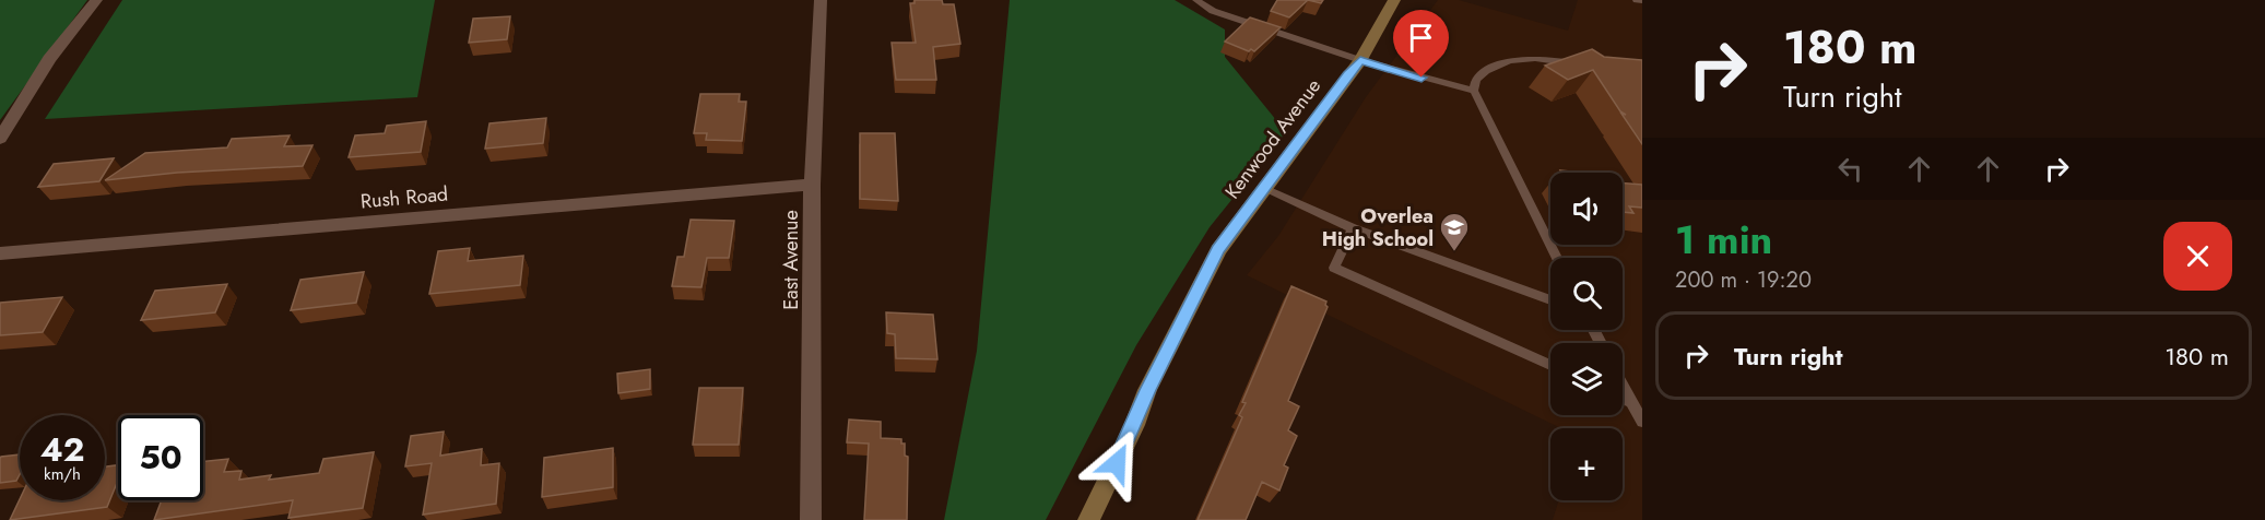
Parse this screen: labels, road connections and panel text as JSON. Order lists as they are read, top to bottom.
{
  "streets": {
    "main road": ["Kenwood Avenue"],
    "street": ["Rush Road", "East Avenue"]
  },
  "crossings": [
    ["Rush Road", "East Avenue"]
  ],
  "places": {
    "school or university": ["Overlea High School"]
  },
  "page": {
    "turn": ["180 m", "Turn right"],
    "map_buttons": "+",
    "heading": ["1 min", "200 m · 19:20"],
    "list": [
      {
        "name": "Turn right",
        "value": "180 m"
      }
    ],
    "speed": "42 km/h",
    "limit": "50"
  }
}
